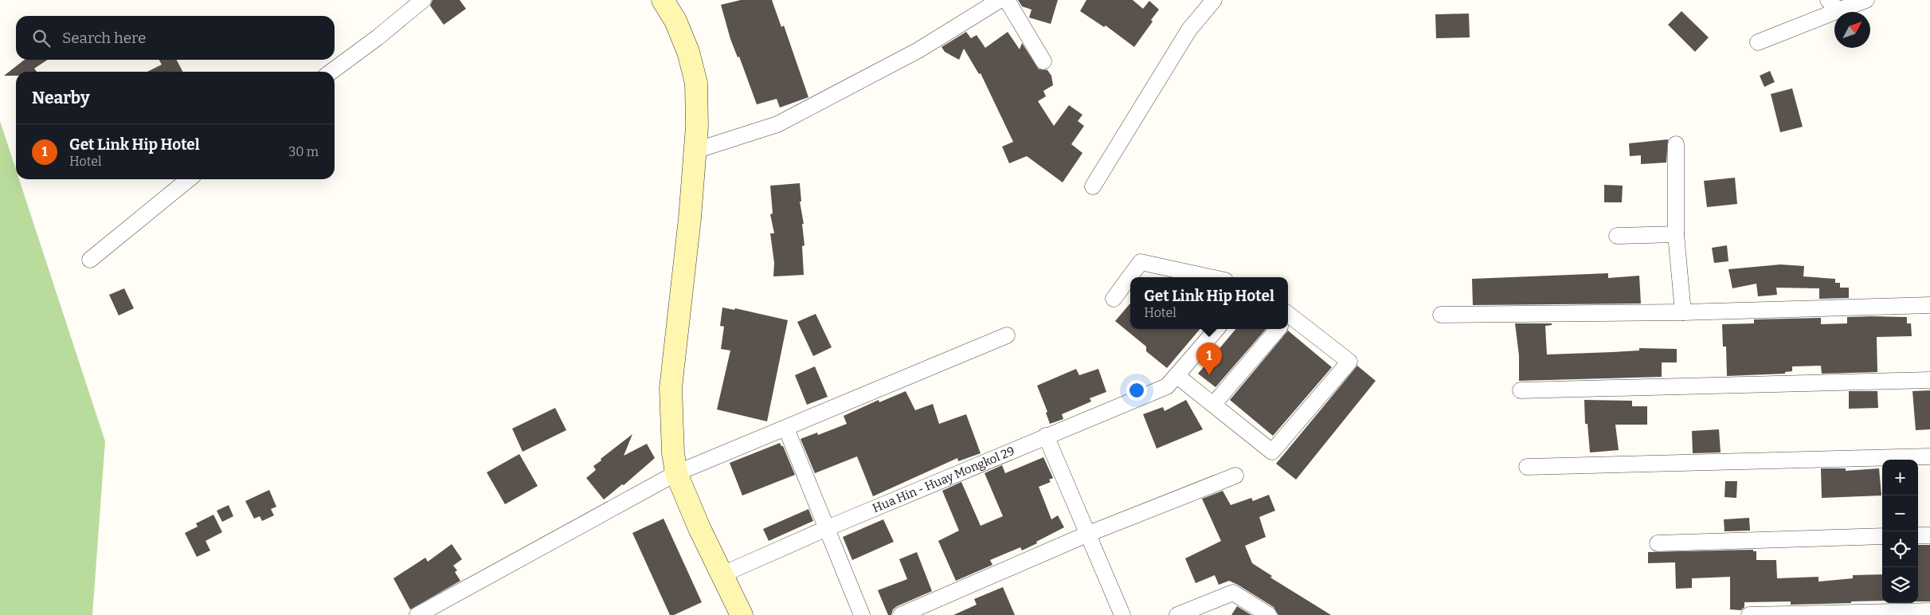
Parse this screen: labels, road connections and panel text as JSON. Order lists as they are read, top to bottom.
{
  "streets": {
    "street": ["Hua Hin - Huay Mongkol 29"]
  },
  "north": "top right",
  "page": {
    "search": "Search here",
    "heading": "Nearby",
    "list": [
      {
        "mark": "1",
        "name": "Get Link Hip Hotel",
        "note": "Hotel",
        "value": "30 m"
      }
    ],
    "popup": ["Get Link Hip Hotel", "Hotel"],
    "pins": "1",
    "map_buttons": ["+", "−"]
  }
}
